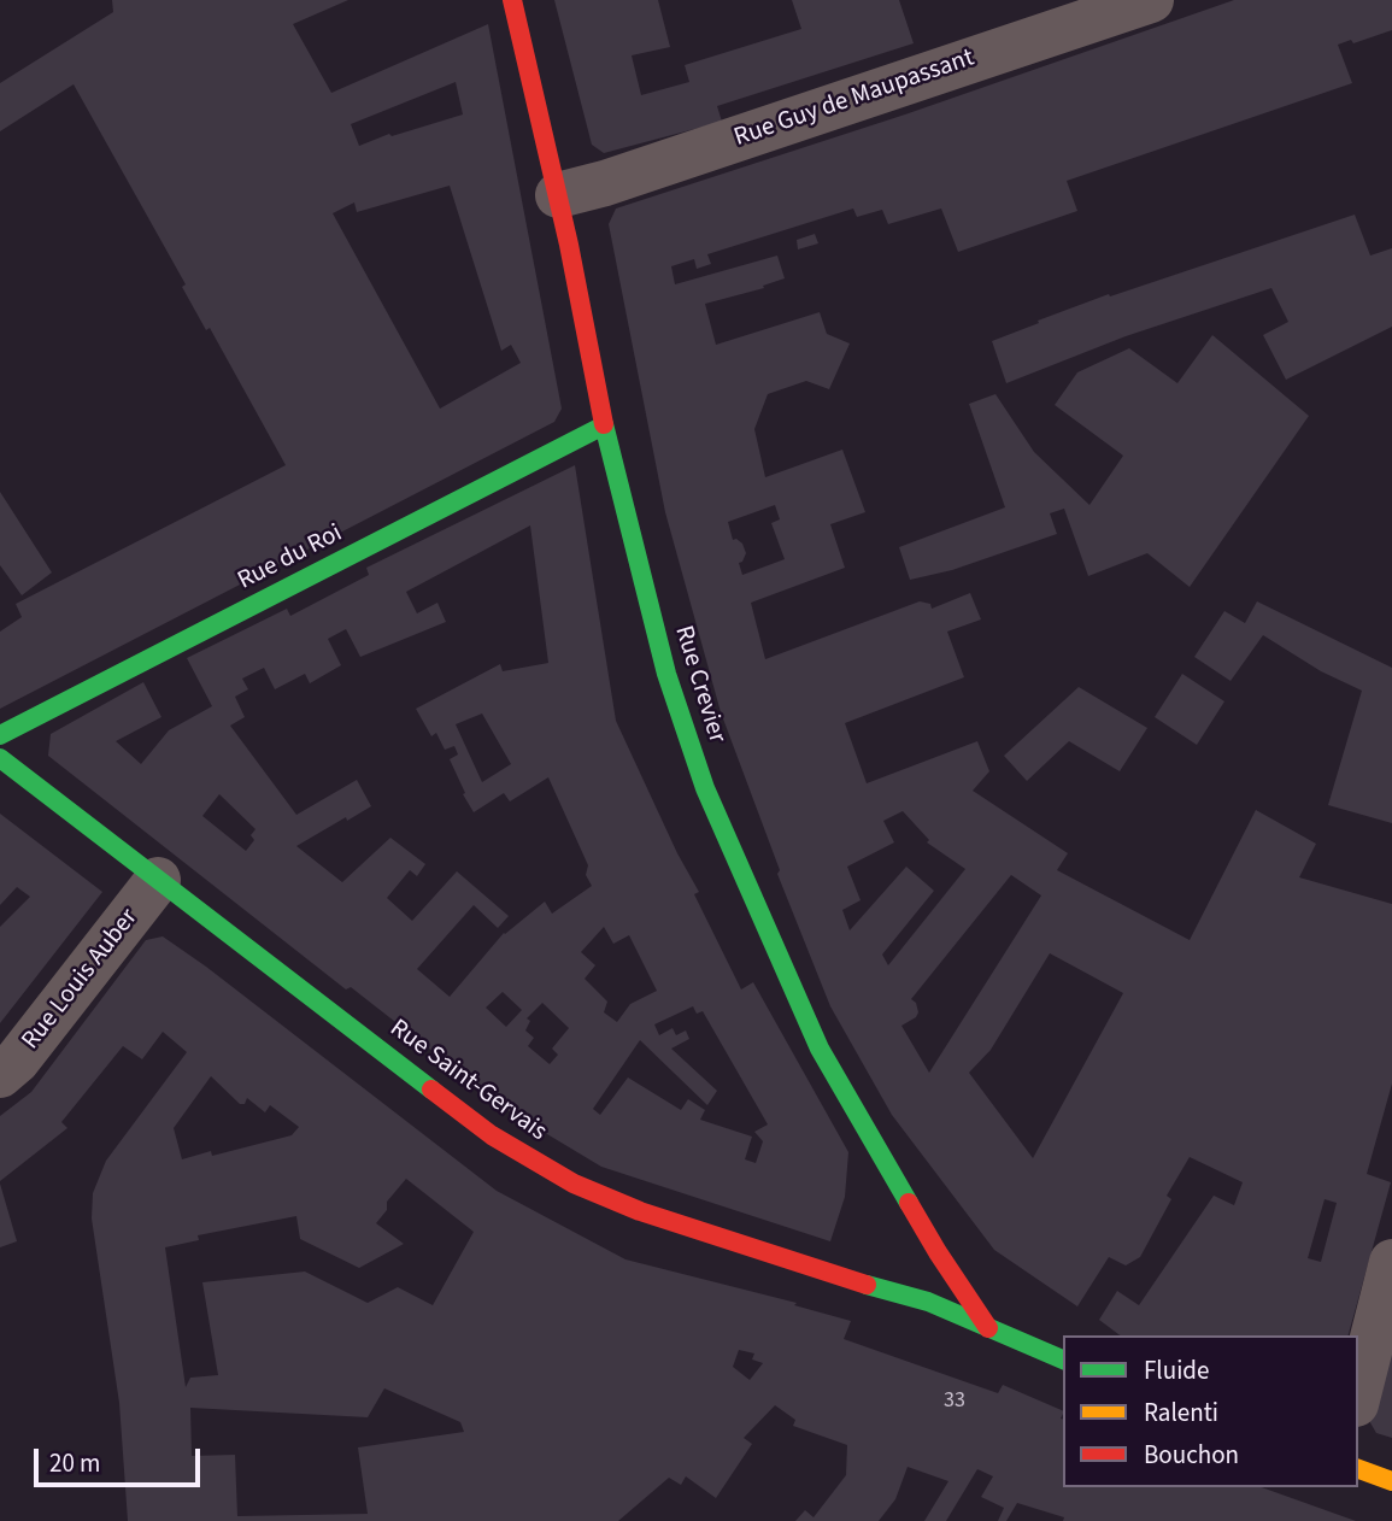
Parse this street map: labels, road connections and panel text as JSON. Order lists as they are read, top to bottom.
{
  "streets": {
    "street": [
      "Rue Guy de Maupassant",
      "Rue du Roi",
      "Rue Crevier",
      "Rue Louis Auber",
      "Rue Saint-Gervais"
    ]
  },
  "crossings": [
    ["Rue Guy de Maupassant", "Rue Crevier"],
    ["Rue du Roi", "Rue Crevier"],
    ["Rue Crevier", "Rue Saint-Gervais"],
    ["Rue Louis Auber", "Rue Saint-Gervais"]
  ],
  "house_numbers": ["33"],
  "legend": ["Fluide", "Ralenti", "Bouchon"],
  "scale_bar": "20 m"
}
